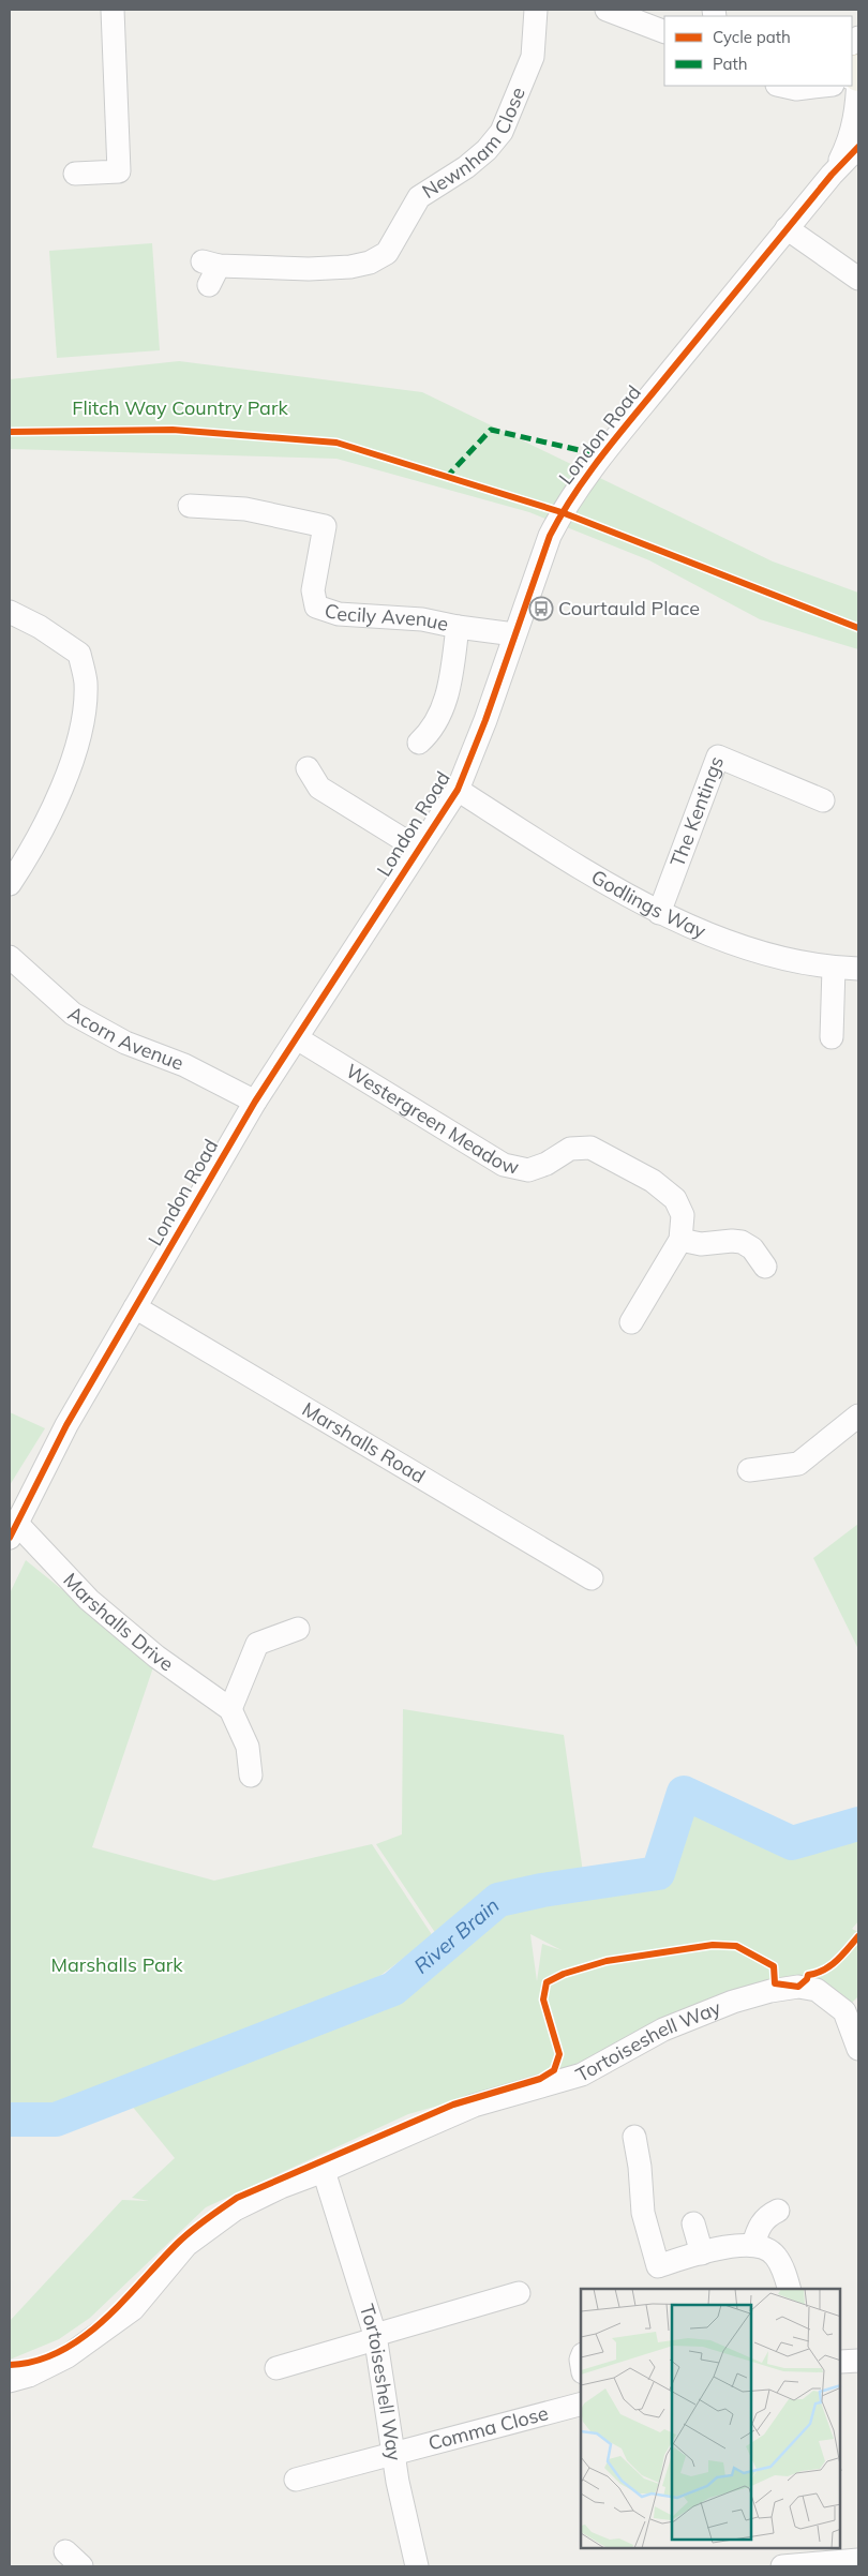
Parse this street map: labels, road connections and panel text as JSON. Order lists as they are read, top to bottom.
{
  "streets": {
    "street": [
      "Newnham Close",
      "London Road",
      "Cecily Avenue",
      "The Kentings",
      "Godlings Way",
      "Acorn Avenue",
      "Westergreen Meadow",
      "Marshalls Road",
      "Marshalls Drive",
      "Tortoiseshell Way",
      "Comma Close"
    ]
  },
  "crossings": [
    ["London Road", "Cecily Avenue"],
    ["London Road", "Godlings Way"],
    ["London Road", "Acorn Avenue"],
    ["London Road", "Westergreen Meadow"],
    ["London Road", "Marshalls Road"],
    ["London Road", "Marshalls Drive"],
    ["The Kentings", "Godlings Way"],
    ["Tortoiseshell Way", "Comma Close"]
  ],
  "water": ["River Brain"],
  "parks": ["Flitch Way Country Park", "Marshalls Park"],
  "places": {
    "bus stop": ["Courtauld Place"]
  },
  "legend": ["Cycle path", "Path"]
}
